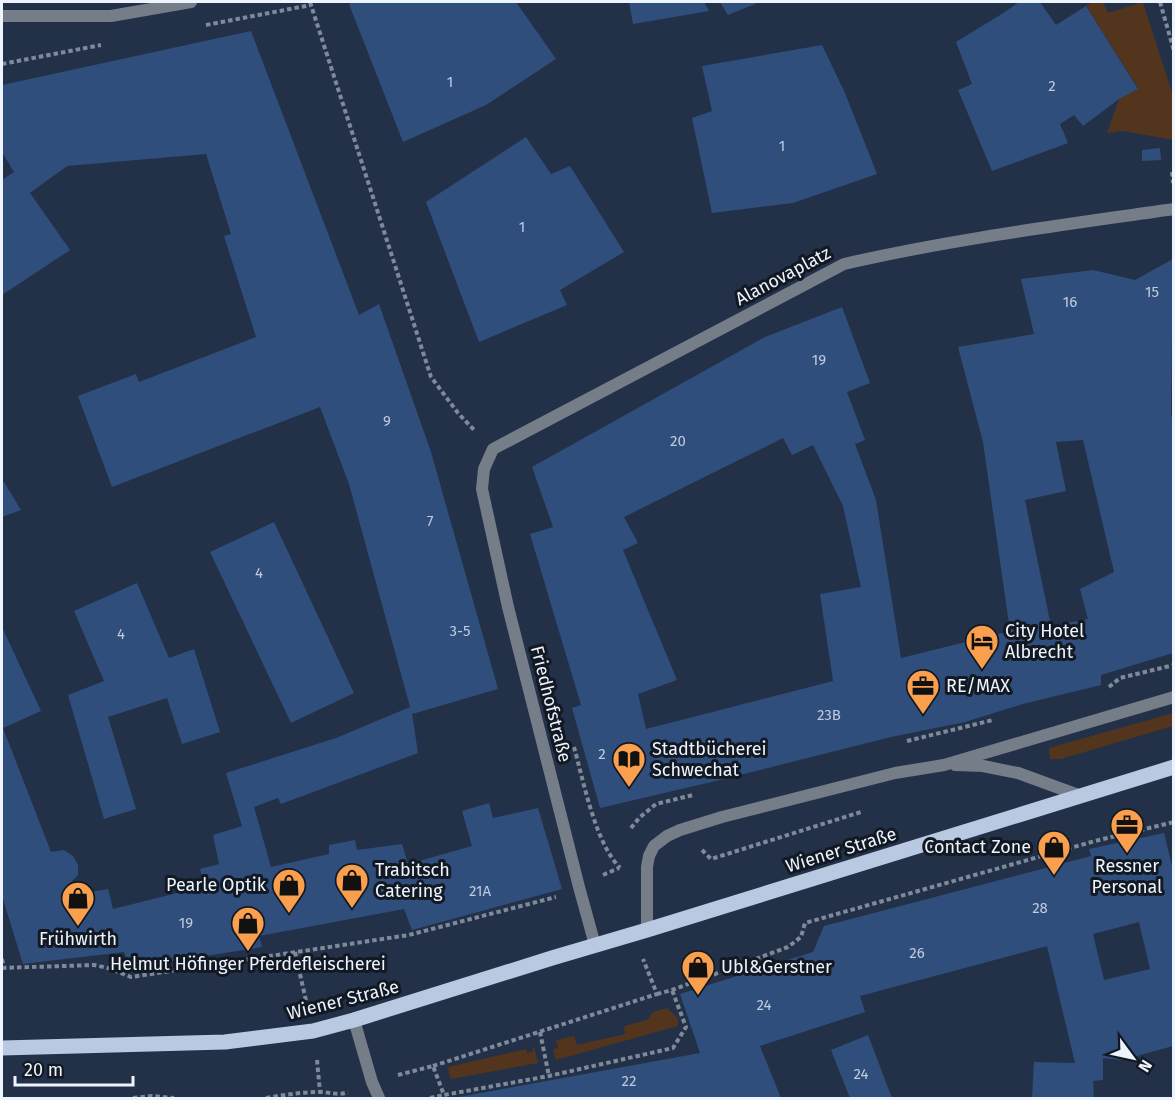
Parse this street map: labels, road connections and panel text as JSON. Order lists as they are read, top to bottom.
{
  "streets": {
    "main road": ["Wiener Straße"],
    "street": ["Alanovaplatz", "Friedhofstraße"]
  },
  "crossings": [
    ["Alanovaplatz", "Friedhofstraße"],
    ["Friedhofstraße", "Wiener Straße"]
  ],
  "places": {
    "hotel": ["City Hotel Albrecht"],
    "office": ["RE/MAX", "Ressner Personal"],
    "library": ["Stadtbücherei Schwechat"],
    "shop": [
      "Contact Zone",
      "Trabitsch Catering",
      "Pearle Optik",
      "Frühwirth",
      "Helmut Höfinger Pferdefleischerei",
      "Ubl&Gerstner"
    ]
  },
  "house_numbers": [
    "1",
    "2",
    "1",
    "1",
    "15",
    "16",
    "19",
    "9",
    "20",
    "7",
    "4",
    "3-5",
    "4",
    "23B",
    "2",
    "21A",
    "28",
    "19",
    "26",
    "24",
    "24",
    "22"
  ],
  "scale_bar": "20 m",
  "north": "bottom right"
}
